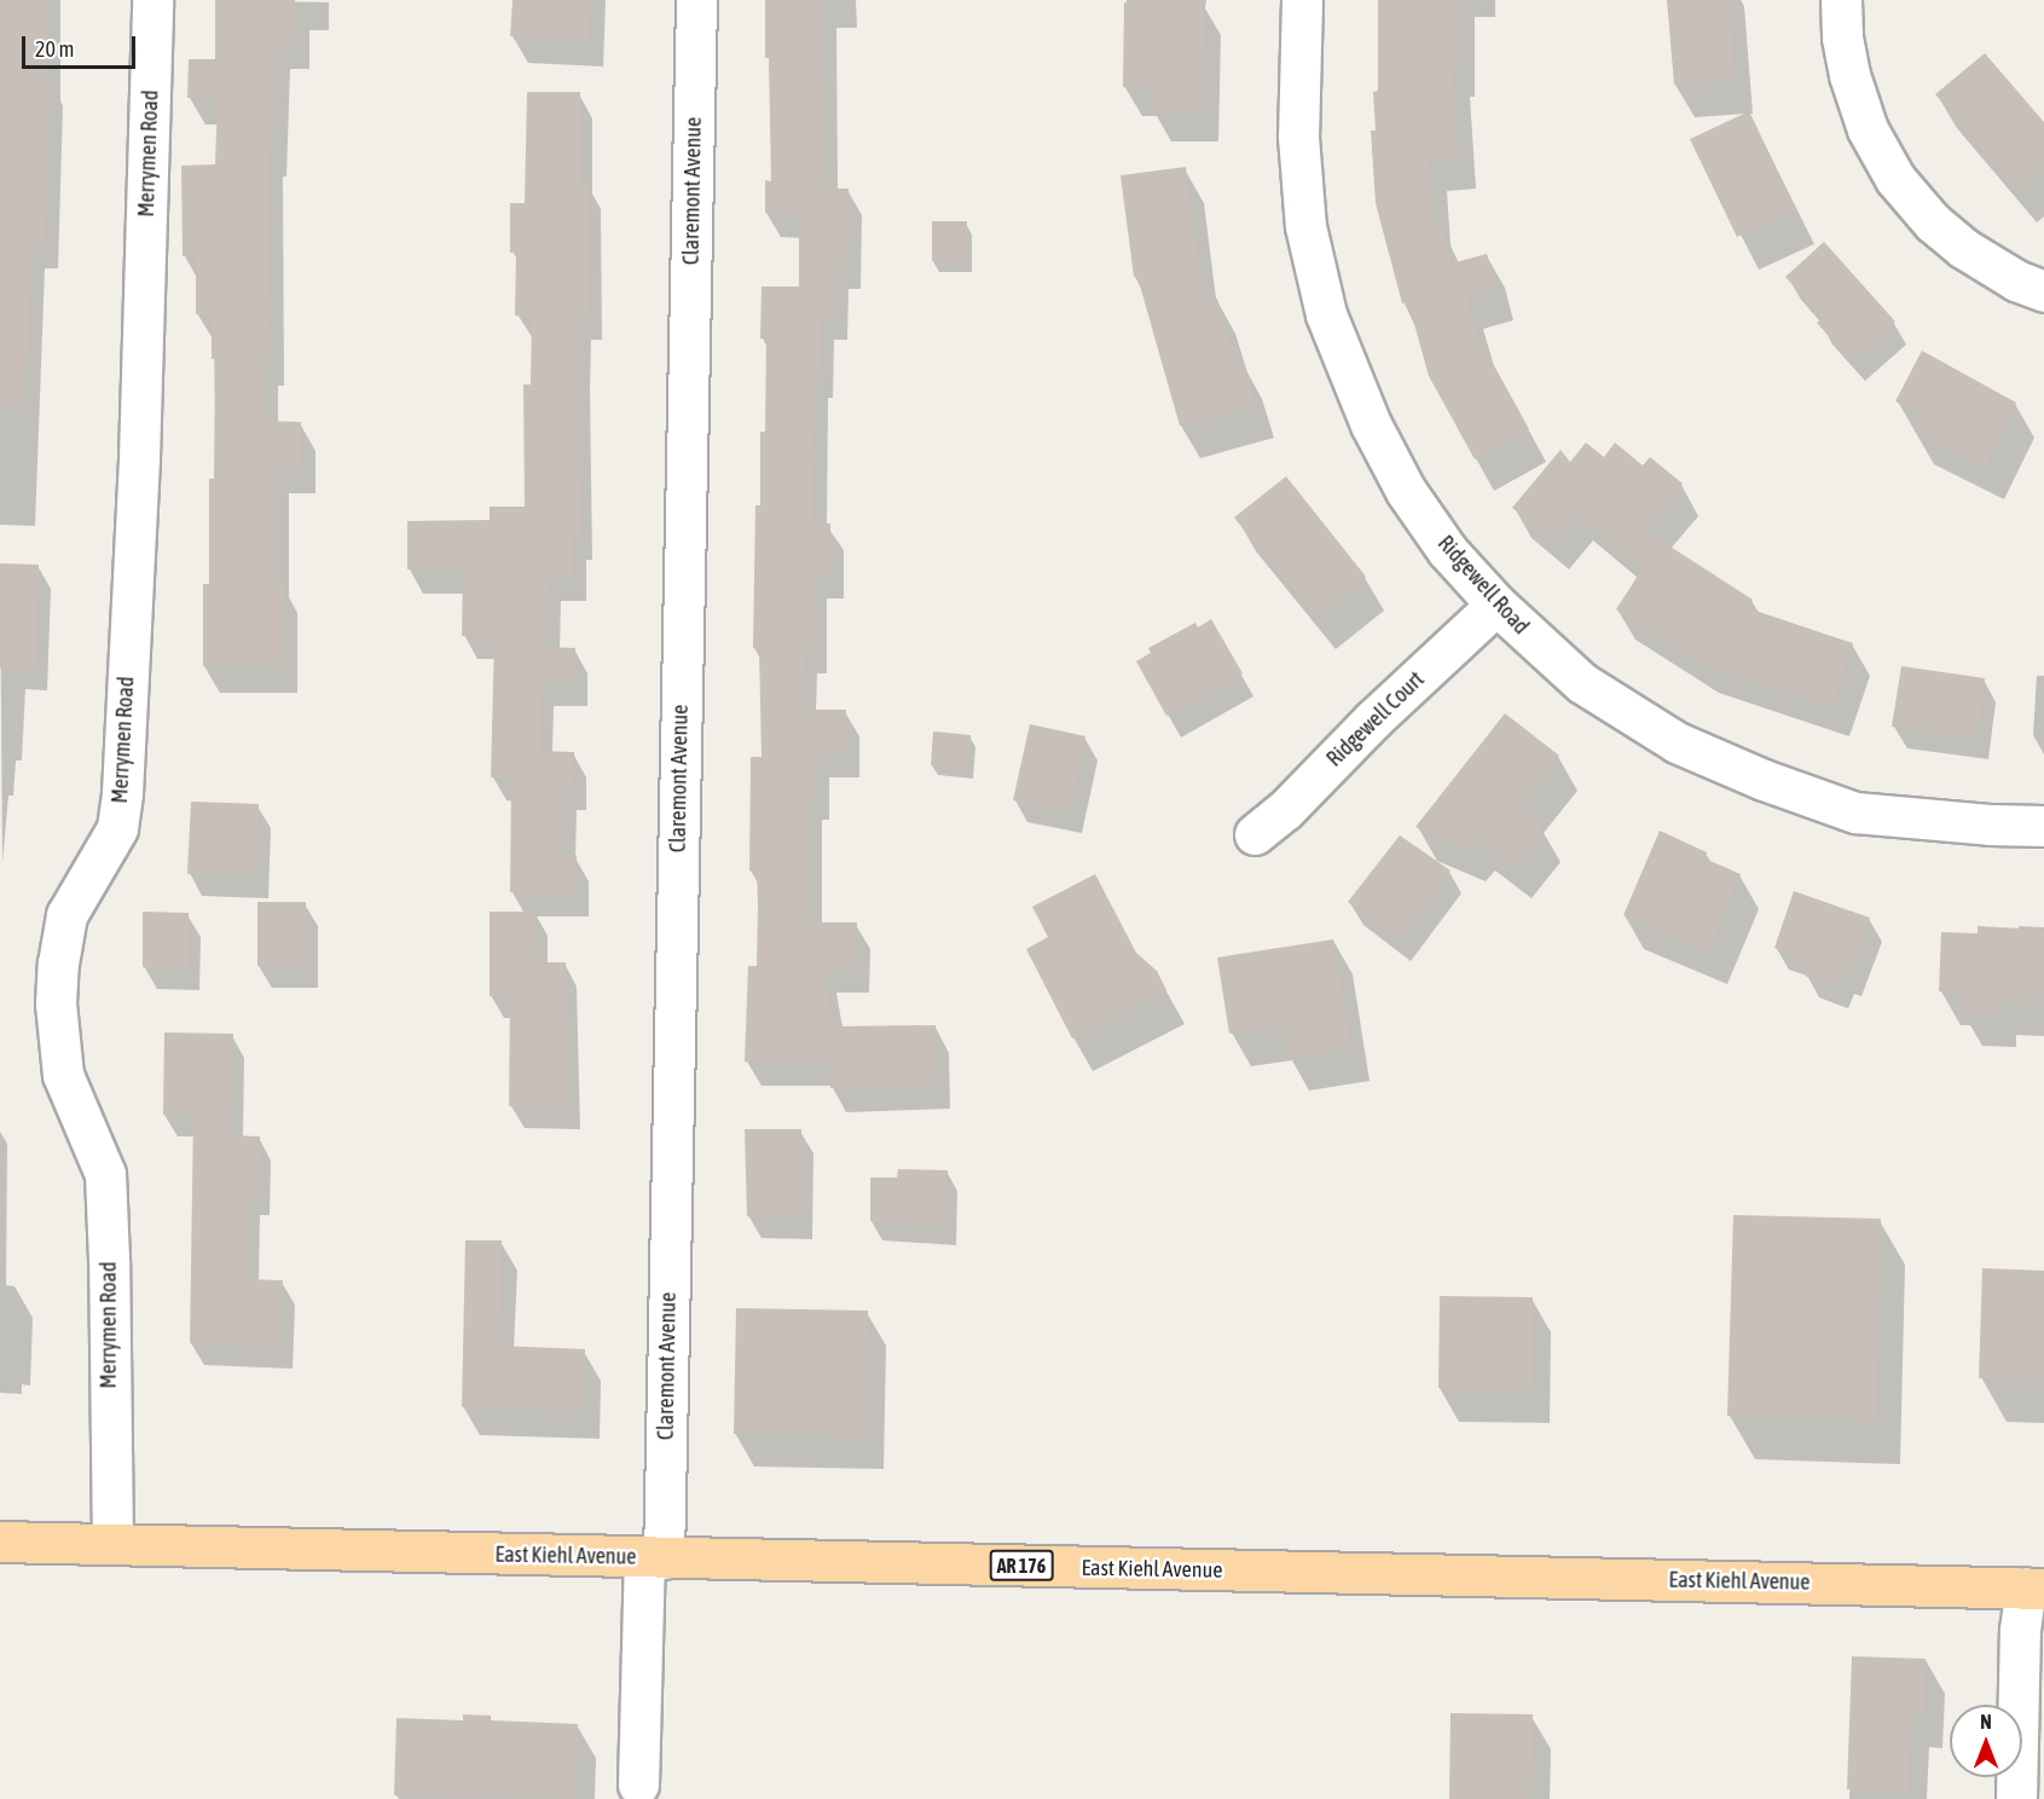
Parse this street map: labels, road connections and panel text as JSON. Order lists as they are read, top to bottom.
{
  "streets": {
    "main road": ["East Kiehl Avenue", "AR 176"],
    "street": [
      "Merrymen Road",
      "Claremont Avenue",
      "Ridgewell Road",
      "Ridgewell Court"
    ]
  },
  "crossings": [
    ["Merrymen Road", "East Kiehl Avenue"],
    ["Claremont Avenue", "East Kiehl Avenue"],
    ["Ridgewell Road", "Ridgewell Court"]
  ],
  "scale_bar": "20 m",
  "north": "top"
}
